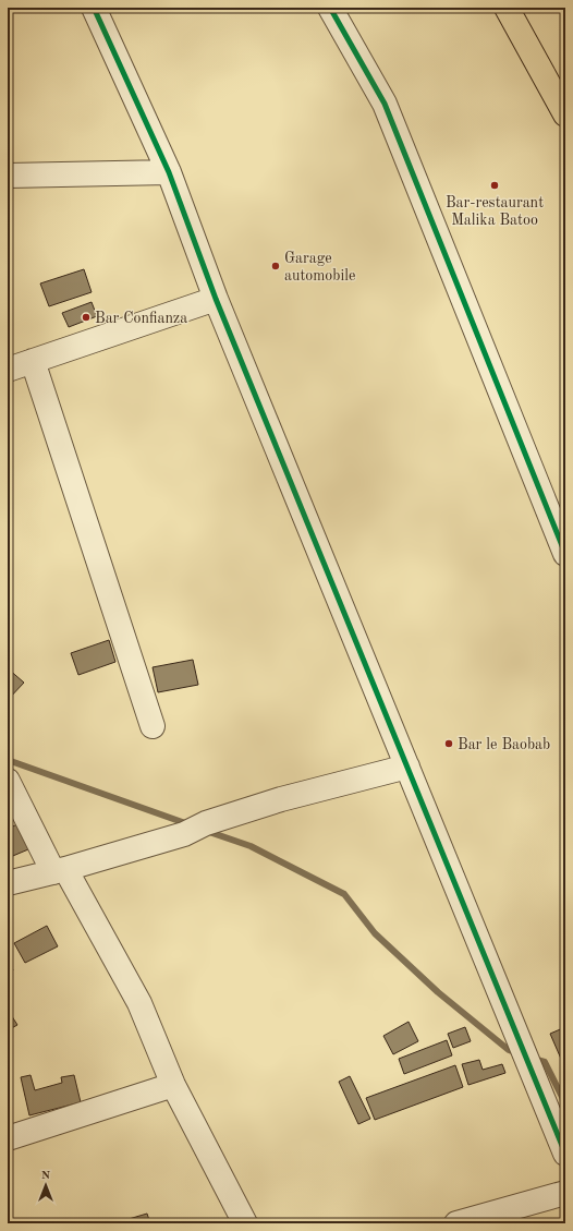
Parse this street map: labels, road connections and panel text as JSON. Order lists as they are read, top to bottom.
{
  "places": [
    "Bar-restaurant Malika Batoo",
    "Garage automobile",
    "Bar Confianza",
    "Bar le Baobab"
  ],
  "north": "top"
}
